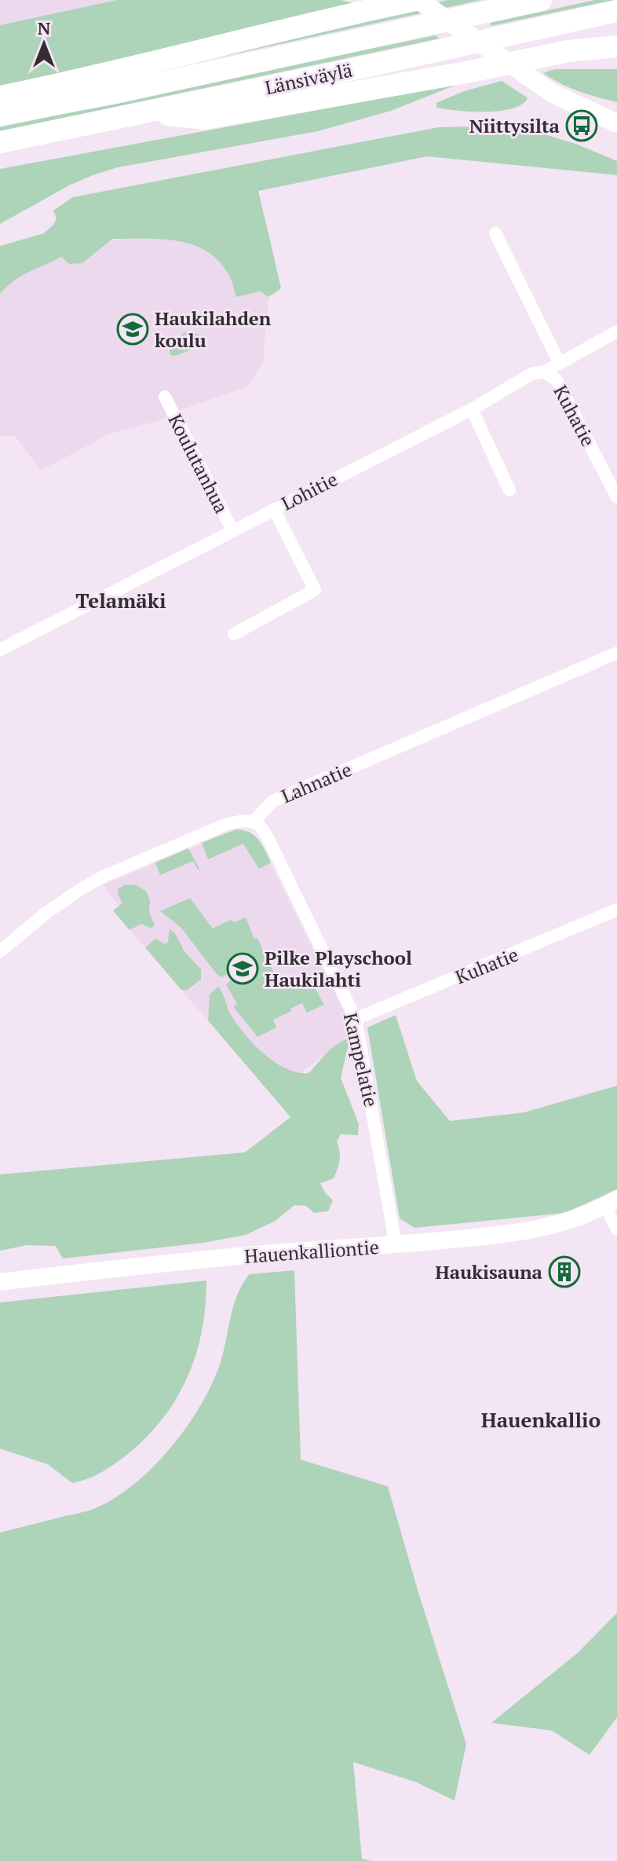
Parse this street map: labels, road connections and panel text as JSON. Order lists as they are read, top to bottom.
{
  "streets": {
    "highway": ["Länsiväylä"],
    "main road": ["Hauenkalliontie"],
    "street": [
      "Kuhatie",
      "Koulutanhua",
      "Lohitie",
      "Lahnatie",
      "Kampelatie"
    ]
  },
  "crossings": [
    ["Kuhatie", "Lohitie"],
    ["Kuhatie", "Kampelatie"],
    ["Koulutanhua", "Lohitie"],
    ["Lahnatie", "Kampelatie"],
    ["Kampelatie", "Hauenkalliontie"]
  ],
  "districts": ["Telamäki", "Hauenkallio"],
  "places": {
    "bus stop": ["Niittysilta"],
    "school or university": ["Haukilahden koulu", "Pilke Playschool Haukilahti"],
    "building": ["Haukisauna"]
  },
  "north": "top"
}
